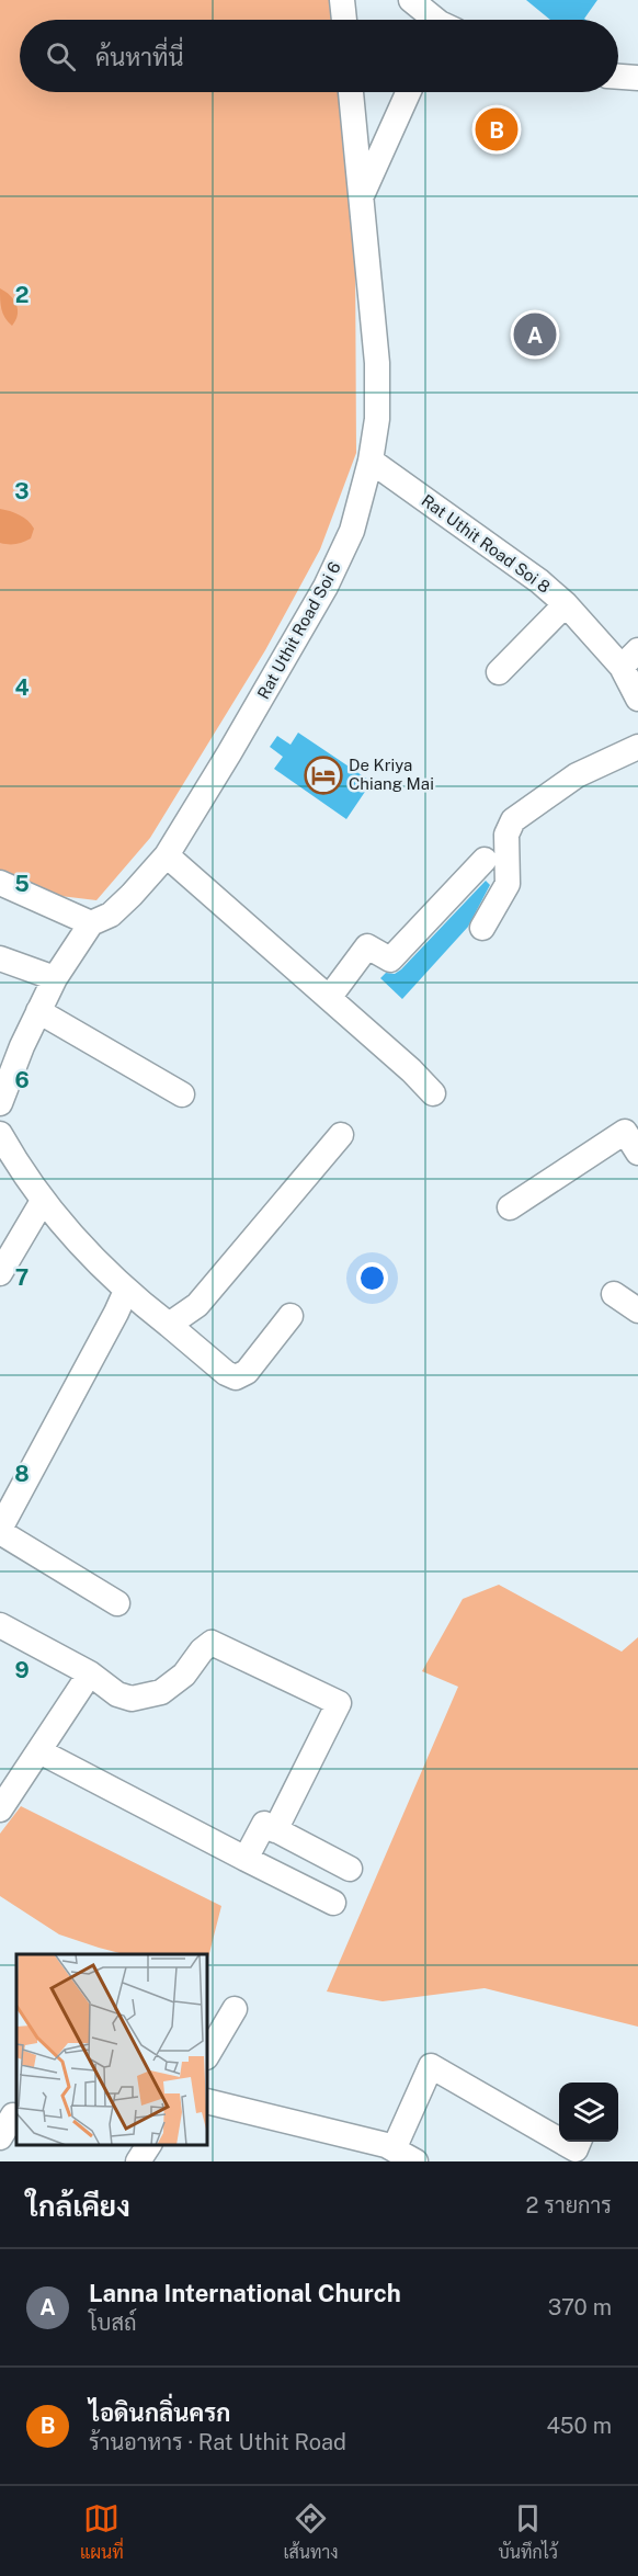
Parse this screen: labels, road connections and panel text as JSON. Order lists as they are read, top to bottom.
{
  "streets": {
    "street": ["Rat Uthit Road Soi 8", "Rat Uthit Road Soi 6"]
  },
  "crossings": [
    ["Rat Uthit Road Soi 8", "Rat Uthit Road Soi 6"]
  ],
  "places": {
    "hotel": ["De Kriya Chiang Mai"]
  },
  "page": {
    "search": "ค้นหาที่นี่",
    "pins": ["B", "A"],
    "heading": ["ใกล้เคียง", "2 รายการ"],
    "list": [
      {
        "mark": "A",
        "name": "Lanna International Church",
        "note": "โบสถ์",
        "value": "370 m"
      },
      {
        "mark": "B",
        "name": "ไอดินกลิ่นครก",
        "note": "ร้านอาหาร · Rat Uthit Road",
        "value": "450 m"
      }
    ],
    "nav": ["แผนที่", "เส้นทาง", "บันทึกไว้"]
  },
  "grid": {
    "rows": [
      "2",
      "3",
      "4",
      "5",
      "6",
      "7",
      "8",
      "9"
    ]
  }
}
